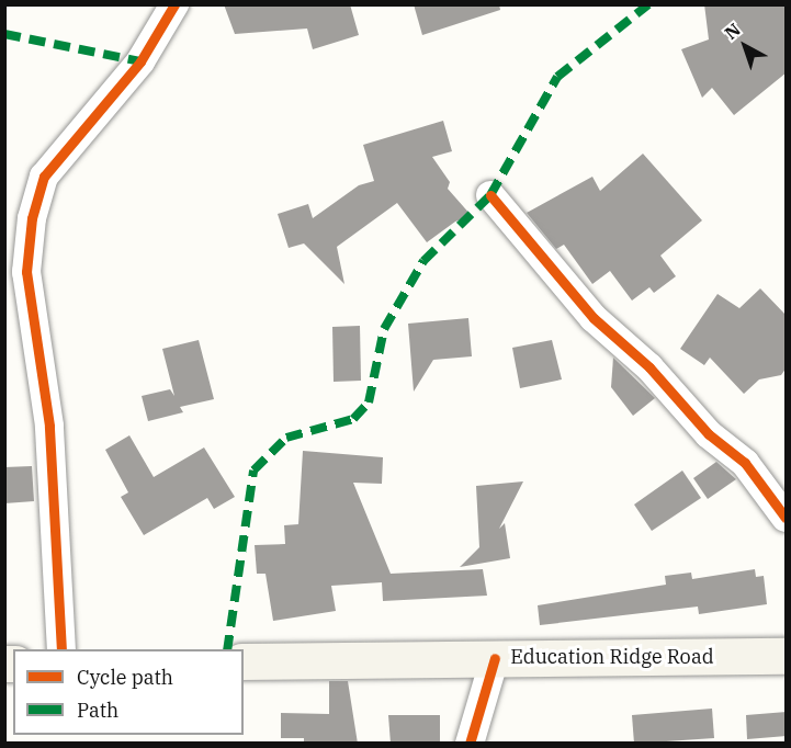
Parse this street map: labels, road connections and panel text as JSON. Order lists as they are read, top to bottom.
{
  "streets": {
    "main road": ["Education Ridge Road"]
  },
  "legend": ["Cycle path", "Path"],
  "north": "top left"
}
